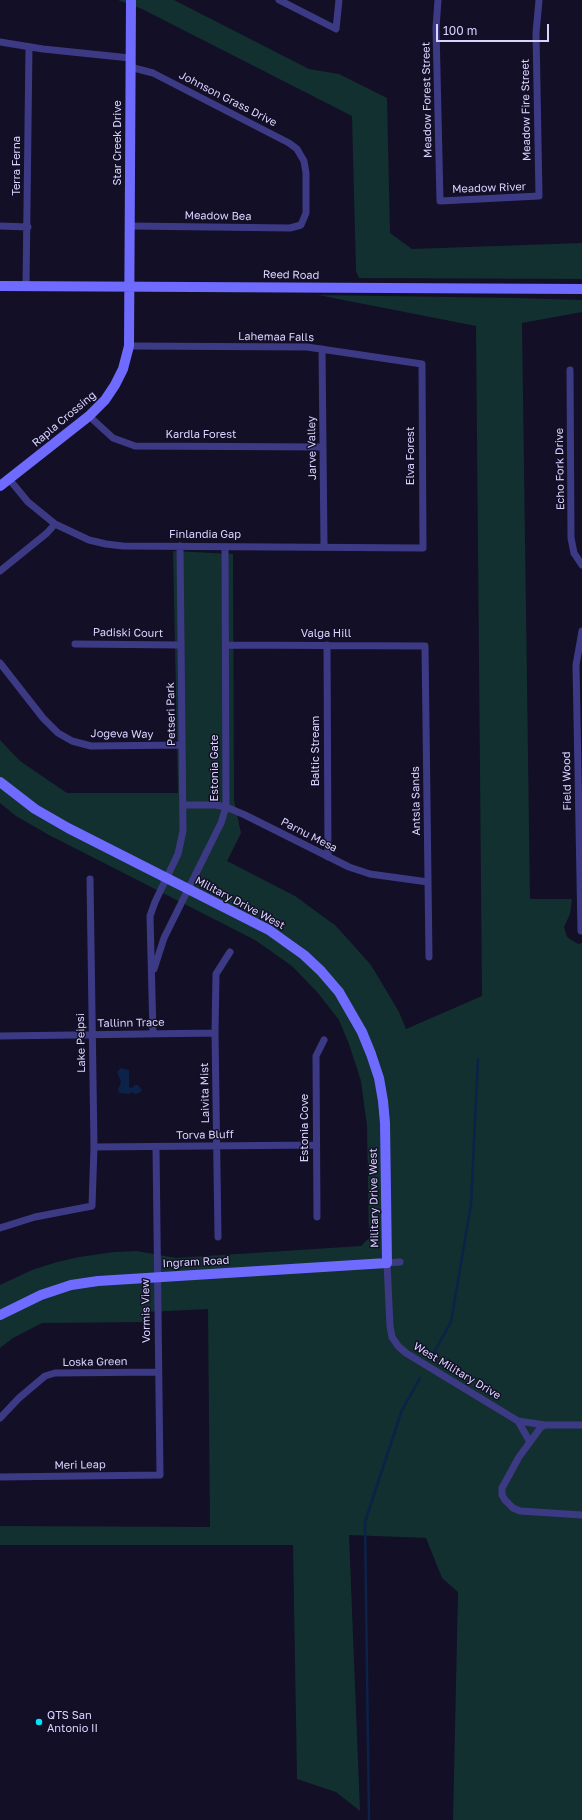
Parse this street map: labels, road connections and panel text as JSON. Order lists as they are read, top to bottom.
{
  "streets": {
    "street": [
      "Johnson Grass Drive",
      "Meadow Forest Street",
      "Meadow Fire Street",
      "Star Creek Drive",
      "Terra Ferna",
      "Meadow River",
      "Meadow Bea",
      "Reed Road",
      "Lahemaa Falls",
      "Rapla Crossing",
      "Kardla Forest",
      "Jarve Valley",
      "Elva Forest",
      "Echo Fork Drive",
      "Finlandia Gap",
      "Padiski Court",
      "Valga Hill",
      "Petseri Park",
      "Jogeva Way",
      "Baltic Stream",
      "Estonia Gate",
      "Field Wood",
      "Antsla Sands",
      "Parnu Mesa",
      "Military Drive West",
      "Tallinn Trace",
      "Lake Peipsi",
      "Laivita Mist",
      "Estonia Cove",
      "Torva Bluff",
      "Ingram Road",
      "Vormis View",
      "Loska Green",
      "West Military Drive",
      "Meri Leap"
    ]
  },
  "crossings": [
    ["Johnson Grass Drive", "Star Creek Drive"],
    ["Johnson Grass Drive", "Terra Ferna"],
    ["Johnson Grass Drive", "Meadow Bea"],
    ["Meadow Forest Street", "Meadow River"],
    ["Meadow Fire Street", "Meadow River"],
    ["Star Creek Drive", "Meadow Bea"],
    ["Star Creek Drive", "Reed Road"],
    ["Star Creek Drive", "Rapla Crossing"],
    ["Terra Ferna", "Reed Road"],
    ["Reed Road", "Rapla Crossing"],
    ["Lahemaa Falls", "Rapla Crossing"],
    ["Lahemaa Falls", "Jarve Valley"],
    ["Lahemaa Falls", "Elva Forest"],
    ["Rapla Crossing", "Kardla Forest"],
    ["Rapla Crossing", "Finlandia Gap"],
    ["Kardla Forest", "Jarve Valley"],
    ["Jarve Valley", "Finlandia Gap"],
    ["Elva Forest", "Finlandia Gap"],
    ["Finlandia Gap", "Petseri Park"],
    ["Finlandia Gap", "Estonia Gate"],
    ["Padiski Court", "Petseri Park"],
    ["Valga Hill", "Baltic Stream"],
    ["Valga Hill", "Estonia Gate"],
    ["Valga Hill", "Antsla Sands"],
    ["Petseri Park", "Jogeva Way"],
    ["Petseri Park", "Estonia Gate"],
    ["Petseri Park", "Parnu Mesa"],
    ["Petseri Park", "Military Drive West"],
    ["Baltic Stream", "Parnu Mesa"],
    ["Estonia Gate", "Parnu Mesa"],
    ["Estonia Gate", "Military Drive West"],
    ["Estonia Gate", "Tallinn Trace"],
    ["Antsla Sands", "Parnu Mesa"],
    ["Military Drive West", "Ingram Road"],
    ["Military Drive West", "West Military Drive"],
    ["Tallinn Trace", "Lake Peipsi"],
    ["Tallinn Trace", "Laivita Mist"],
    ["Lake Peipsi", "Torva Bluff"],
    ["Laivita Mist", "Torva Bluff"],
    ["Estonia Cove", "Torva Bluff"],
    ["Torva Bluff", "Vormis View"],
    ["Ingram Road", "Vormis View"],
    ["Ingram Road", "West Military Drive"],
    ["Vormis View", "Loska Green"],
    ["Vormis View", "Meri Leap"]
  ],
  "places": ["QTS San Antonio II"],
  "scale_bar": "100 m"
}
